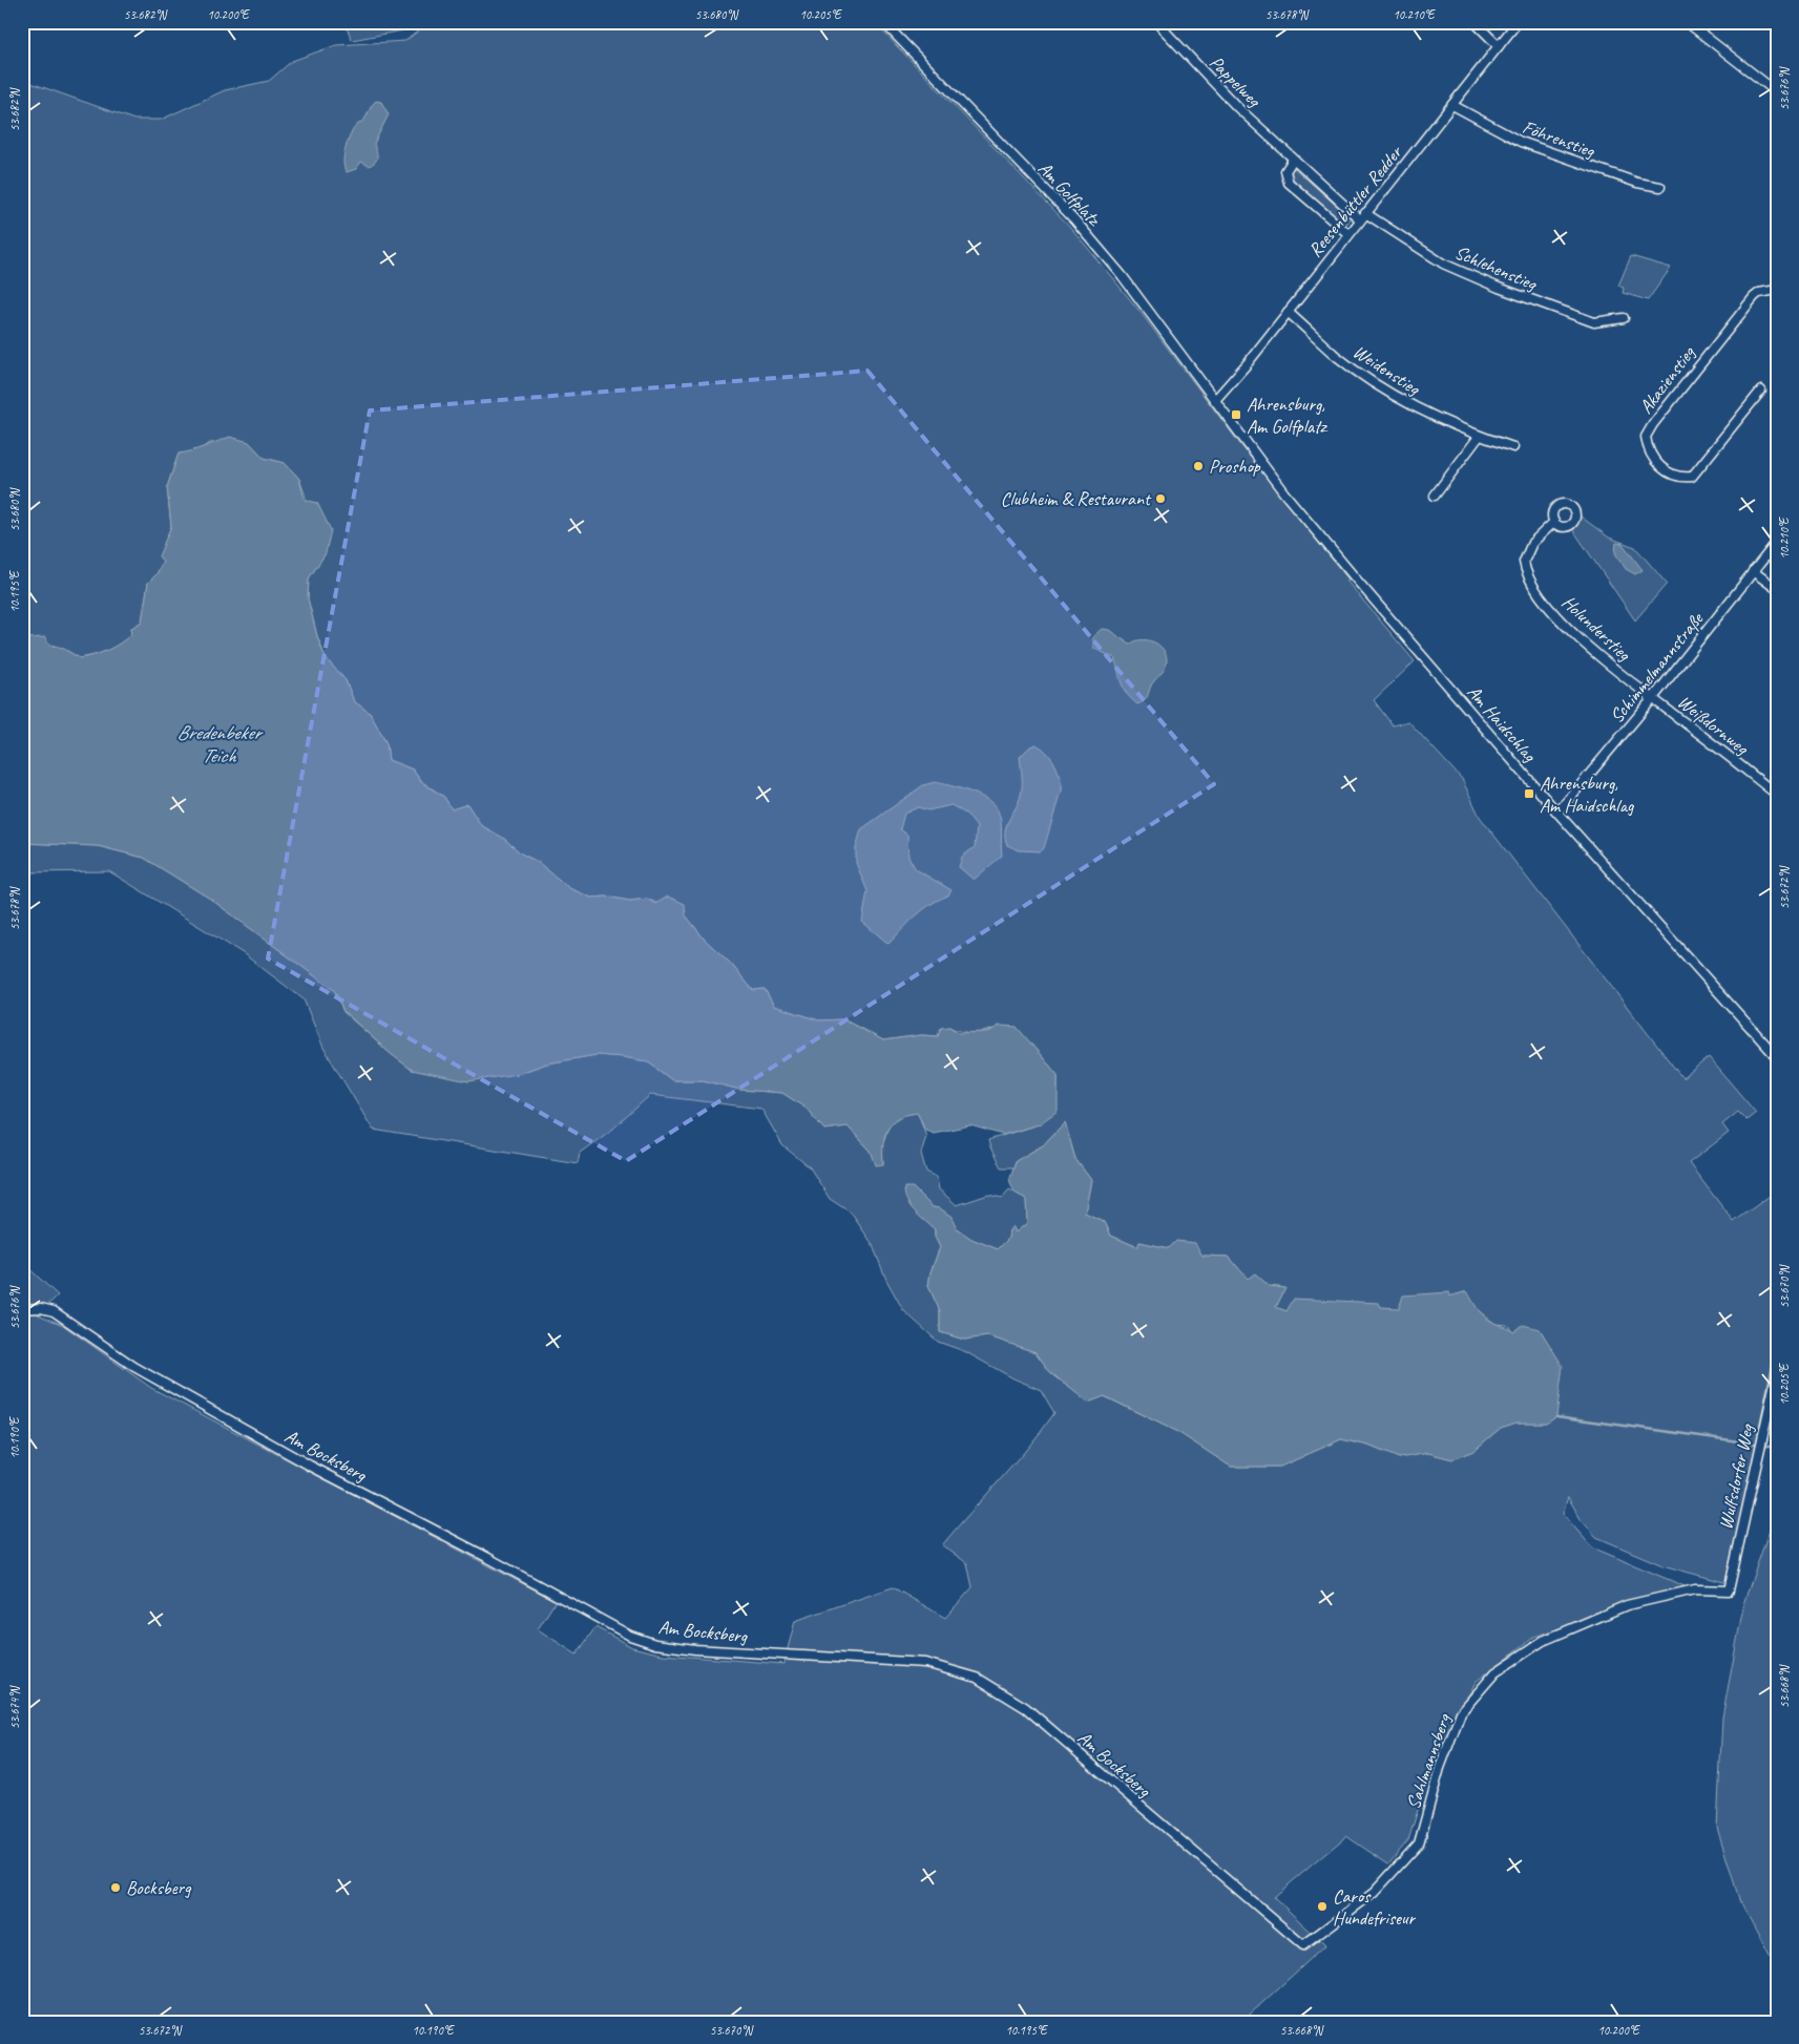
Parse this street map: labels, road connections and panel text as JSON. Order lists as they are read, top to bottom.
{
  "streets": {
    "street": [
      "Pappelweg",
      "Föhrenstieg",
      "Am Golfplatz",
      "Reesenbüttler Redder",
      "Schlehenstieg",
      "Weidenstieg",
      "Akazienstieg",
      "Holunderstieg",
      "Schimmelmannstraße",
      "Am Haidschlag",
      "Weißdornweg",
      "Am Bocksberg",
      "Wulfsdorfer Weg",
      "Sahlmannsberg"
    ]
  },
  "crossings": [
    ["Pappelweg", "Reesenbüttler Redder"],
    ["Pappelweg", "Schlehenstieg"],
    ["Föhrenstieg", "Reesenbüttler Redder"],
    ["Am Golfplatz", "Reesenbüttler Redder"],
    ["Am Golfplatz", "Am Haidschlag"],
    ["Reesenbüttler Redder", "Schlehenstieg"],
    ["Reesenbüttler Redder", "Weidenstieg"],
    ["Reesenbüttler Redder", "Am Haidschlag"],
    ["Holunderstieg", "Schimmelmannstraße"],
    ["Holunderstieg", "Weißdornweg"],
    ["Schimmelmannstraße", "Am Haidschlag"],
    ["Schimmelmannstraße", "Weißdornweg"],
    ["Am Bocksberg", "Sahlmannsberg"],
    ["Wulfsdorfer Weg", "Sahlmannsberg"]
  ],
  "water": ["Bredenbeker Teich"],
  "places": {
    "transit": ["Ahrensburg, Am Golfplatz", "Ahrensburg, Am Haidschlag"],
    "other": [
      "Proshop",
      "Clubheim & Restaurant",
      "Bocksberg",
      "Caros Hundefriseur"
    ]
  },
  "coordinates": [
    "53.682°N",
    "10.200°E",
    "53.680°N",
    "10.205°E",
    "53.678°N",
    "10.210°E",
    "53.676°N",
    "10.195°E",
    "53.672°N",
    "53.670°N",
    "10.190°E",
    "53.668°N",
    "53.674°N"
  ]
}
